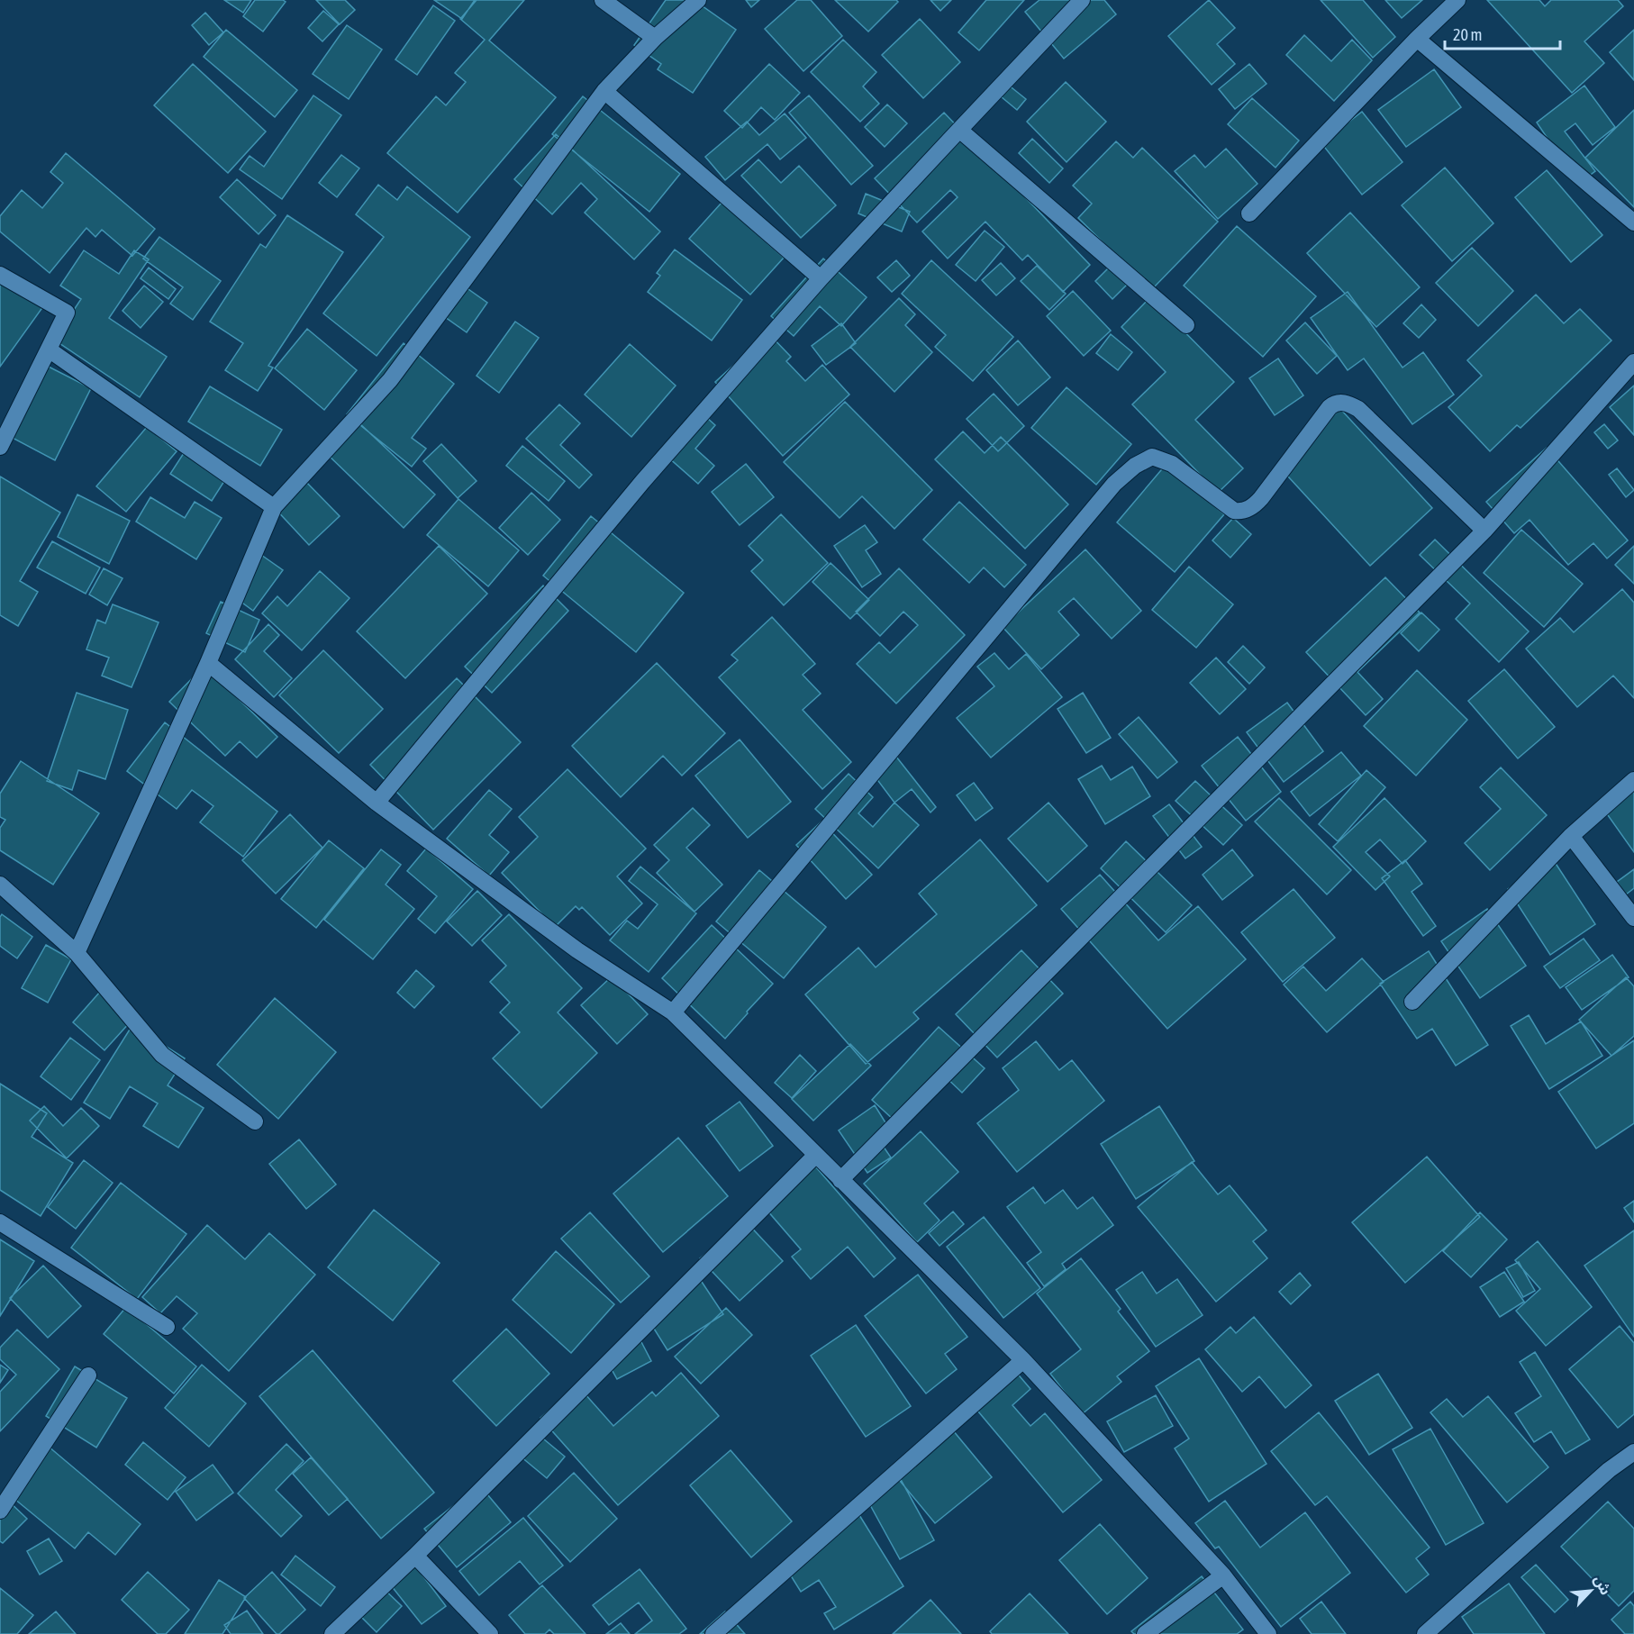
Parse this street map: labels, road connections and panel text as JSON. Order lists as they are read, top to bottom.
{
  "scale_bar": "20 m",
  "north": "top right"
}
